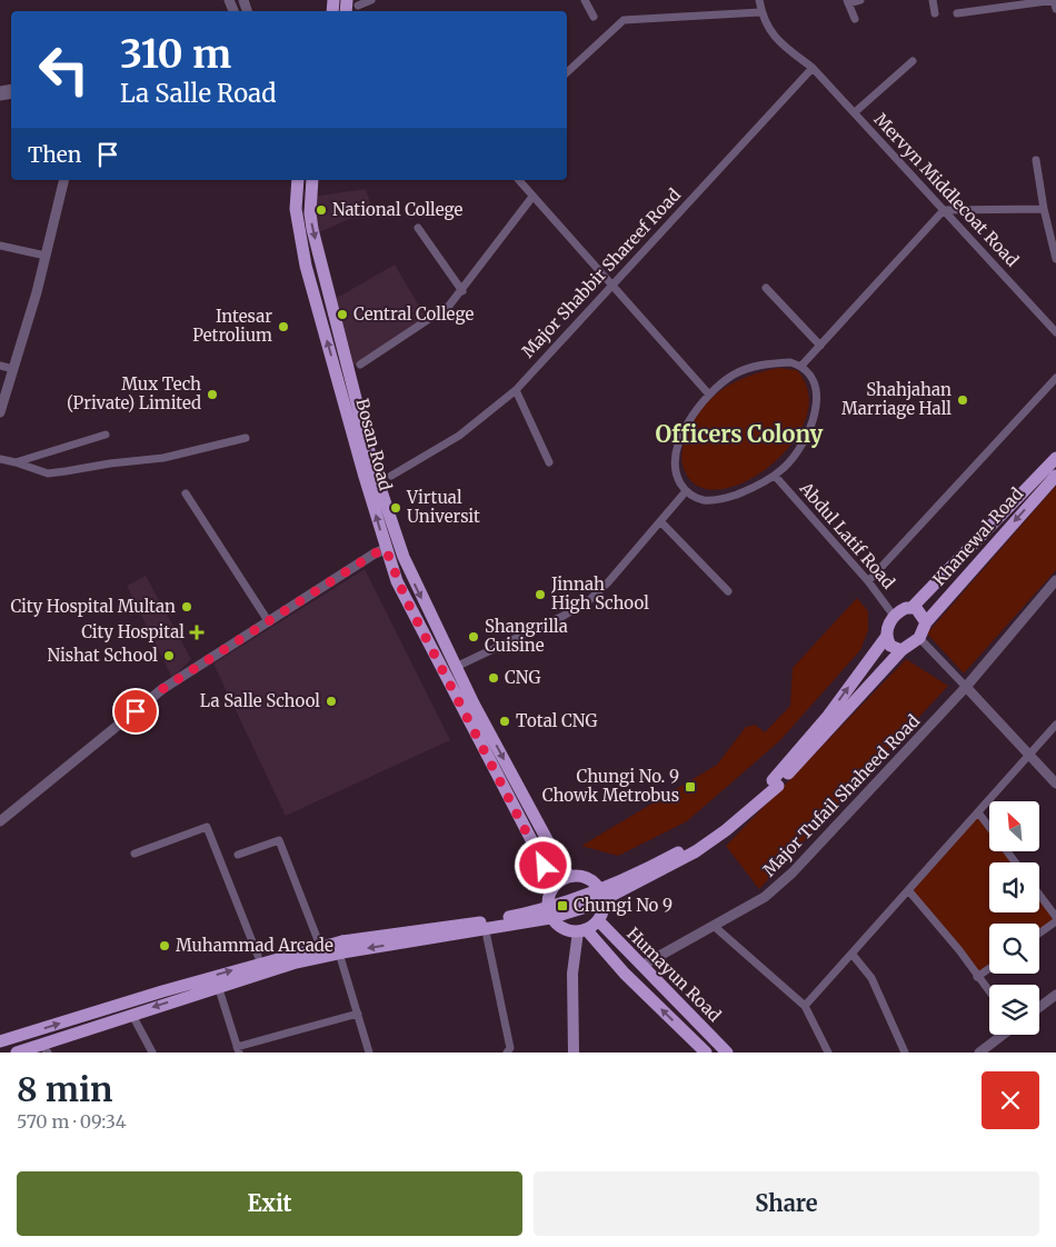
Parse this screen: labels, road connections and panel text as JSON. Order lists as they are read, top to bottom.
{
  "streets": {
    "main road": ["Bosan Road", "Khanewal Road", "Humayun Road"],
    "street": [
      "Mervyn Middlecoat Road",
      "Major Shabbir Shareef Road",
      "Abdul Latif Road",
      "Major Tufail Shaheed Road"
    ]
  },
  "crossings": [
    ["Mervyn Middlecoat Road", "Major Shabbir Shareef Road"],
    ["Bosan Road", "Humayun Road"],
    ["Abdul Latif Road", "Khanewal Road"],
    ["Major Tufail Shaheed Road", "Humayun Road"]
  ],
  "districts": ["Officers Colony"],
  "places": {
    "other": [
      "National College",
      "Central College",
      "Intesar Petrolium",
      "Mux Tech (Private) Limited",
      "Shahjahan Marriage Hall",
      "Virtual Universit",
      "Jinnah High School",
      "City Hospital Multan",
      "Shangrilla Cuisine",
      "Nishat School",
      "CNG",
      "La Salle School",
      "Total CNG",
      "Muhammad Arcade"
    ],
    "health": ["City Hospital"],
    "transit": ["Chungi No. 9 Chowk Metrobus", "Chungi No 9"]
  },
  "north": "top left",
  "page": {
    "turn": ["310 m", "La Salle Road"],
    "then": "Then",
    "heading": ["8 min", "570 m · 09:34"],
    "buttons": ["Exit", "Share"]
  }
}
